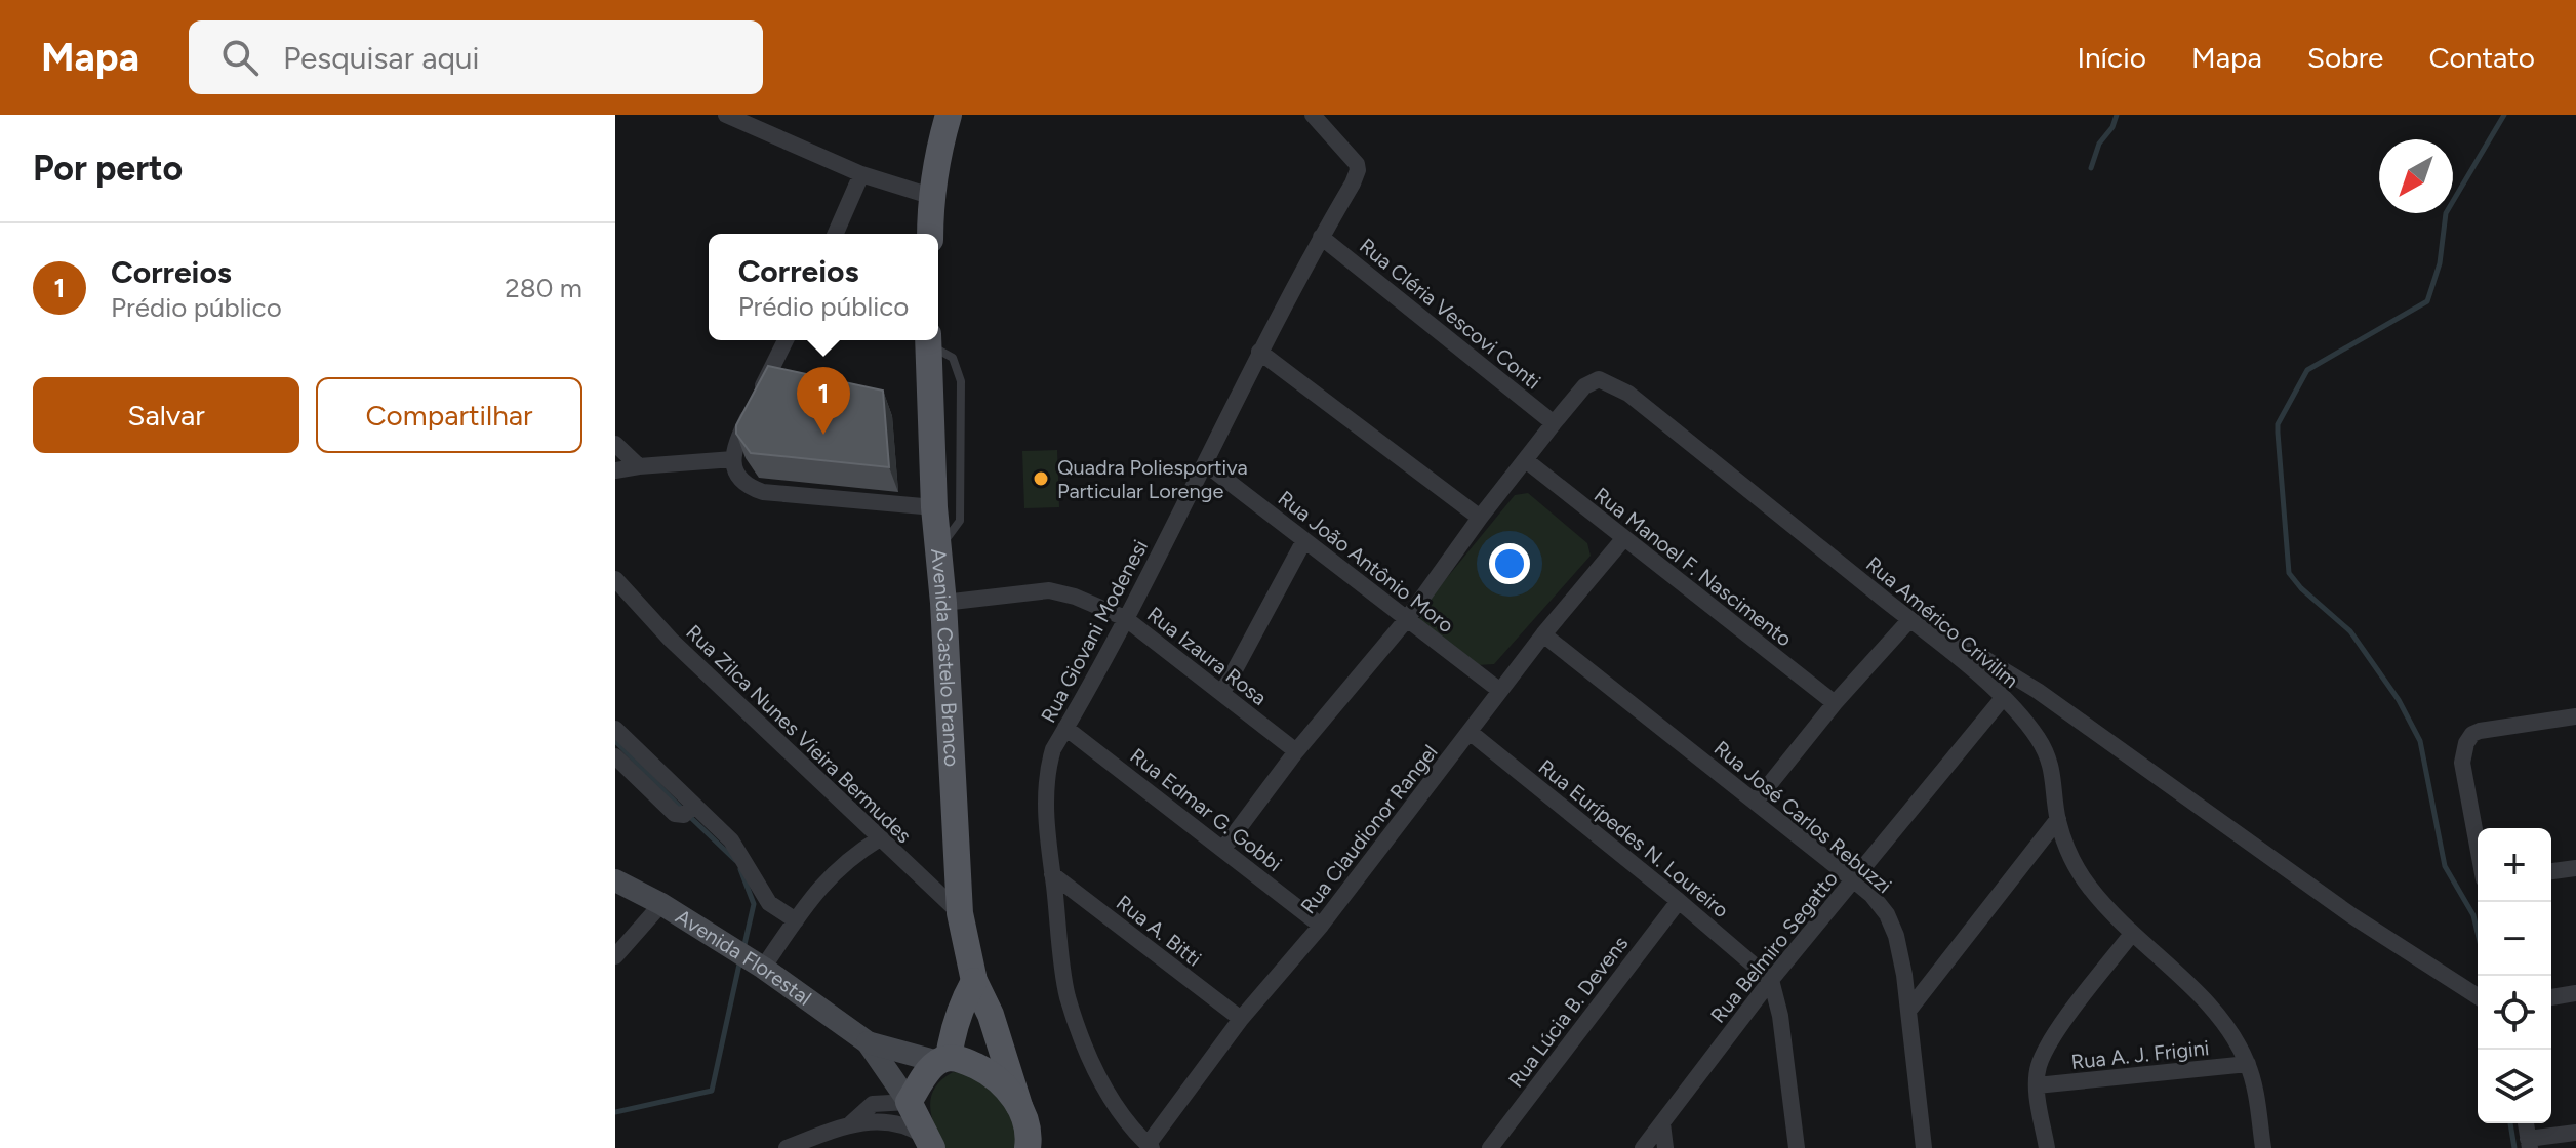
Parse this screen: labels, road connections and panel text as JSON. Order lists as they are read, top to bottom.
{
  "streets": {
    "main road": ["Avenida Castelo Branco", "Avenida Florestal"],
    "street": [
      "Rua Cléria Vescovi Conti",
      "Rua João Antônio Moro",
      "Rua Manoel F. Nascimento",
      "Rua Américo Crivilim",
      "Rua Giovani Modenesi",
      "Rua Izaura Rosa",
      "Rua Zilca Nunes Vieira Bermudes",
      "Rua Edmar G. Gobbi",
      "Rua José Carlos Rebuzzi",
      "Rua Claudionor Rangel",
      "Rua Eurípedes N. Loureiro",
      "Rua A. Bitti",
      "Rua Belmiro Segatto",
      "Rua Lúcia B. Devens",
      "Rua A. J. Frigini"
    ]
  },
  "crossings": [
    ["Rua Cléria Vescovi Conti", "Rua Américo Crivilim"],
    ["Rua Cléria Vescovi Conti", "Rua Giovani Modenesi"],
    ["Rua João Antônio Moro", "Rua Giovani Modenesi"],
    ["Rua João Antônio Moro", "Rua Claudionor Rangel"],
    ["Rua Manoel F. Nascimento", "Rua Claudionor Rangel"],
    ["Rua Américo Crivilim", "Rua Belmiro Segatto"],
    ["Rua Américo Crivilim", "Rua A. J. Frigini"],
    ["Rua Giovani Modenesi", "Rua Izaura Rosa"],
    ["Rua Giovani Modenesi", "Rua Edmar G. Gobbi"],
    ["Rua Giovani Modenesi", "Rua Claudionor Rangel"],
    ["Rua Giovani Modenesi", "Rua A. Bitti"],
    ["Rua Izaura Rosa", "Avenida Castelo Branco"],
    ["Avenida Castelo Branco", "Rua Zilca Nunes Vieira Bermudes"],
    ["Rua Edmar G. Gobbi", "Rua Claudionor Rangel"],
    ["Rua José Carlos Rebuzzi", "Rua Claudionor Rangel"],
    ["Rua José Carlos Rebuzzi", "Rua Belmiro Segatto"],
    ["Rua Claudionor Rangel", "Rua Eurípedes N. Loureiro"],
    ["Rua Claudionor Rangel", "Rua A. Bitti"],
    ["Rua Eurípedes N. Loureiro", "Rua Belmiro Segatto"],
    ["Rua Eurípedes N. Loureiro", "Rua Lúcia B. Devens"]
  ],
  "places": ["Quadra Poliesportiva Particular Lorenge"],
  "north": "bottom left",
  "page": {
    "header": "Mapa",
    "search": "Pesquisar aqui",
    "nav": [
      "Início",
      "Mapa",
      "Sobre",
      "Contato"
    ],
    "heading": "Por perto",
    "list": [
      {
        "mark": "1",
        "name": "Correios",
        "note": "Prédio público",
        "value": "280 m"
      }
    ],
    "popup": ["Correios", "Prédio público"],
    "buttons": ["Salvar", "Compartilhar"],
    "pins": "1",
    "map_buttons": ["+", "−"]
  }
}
